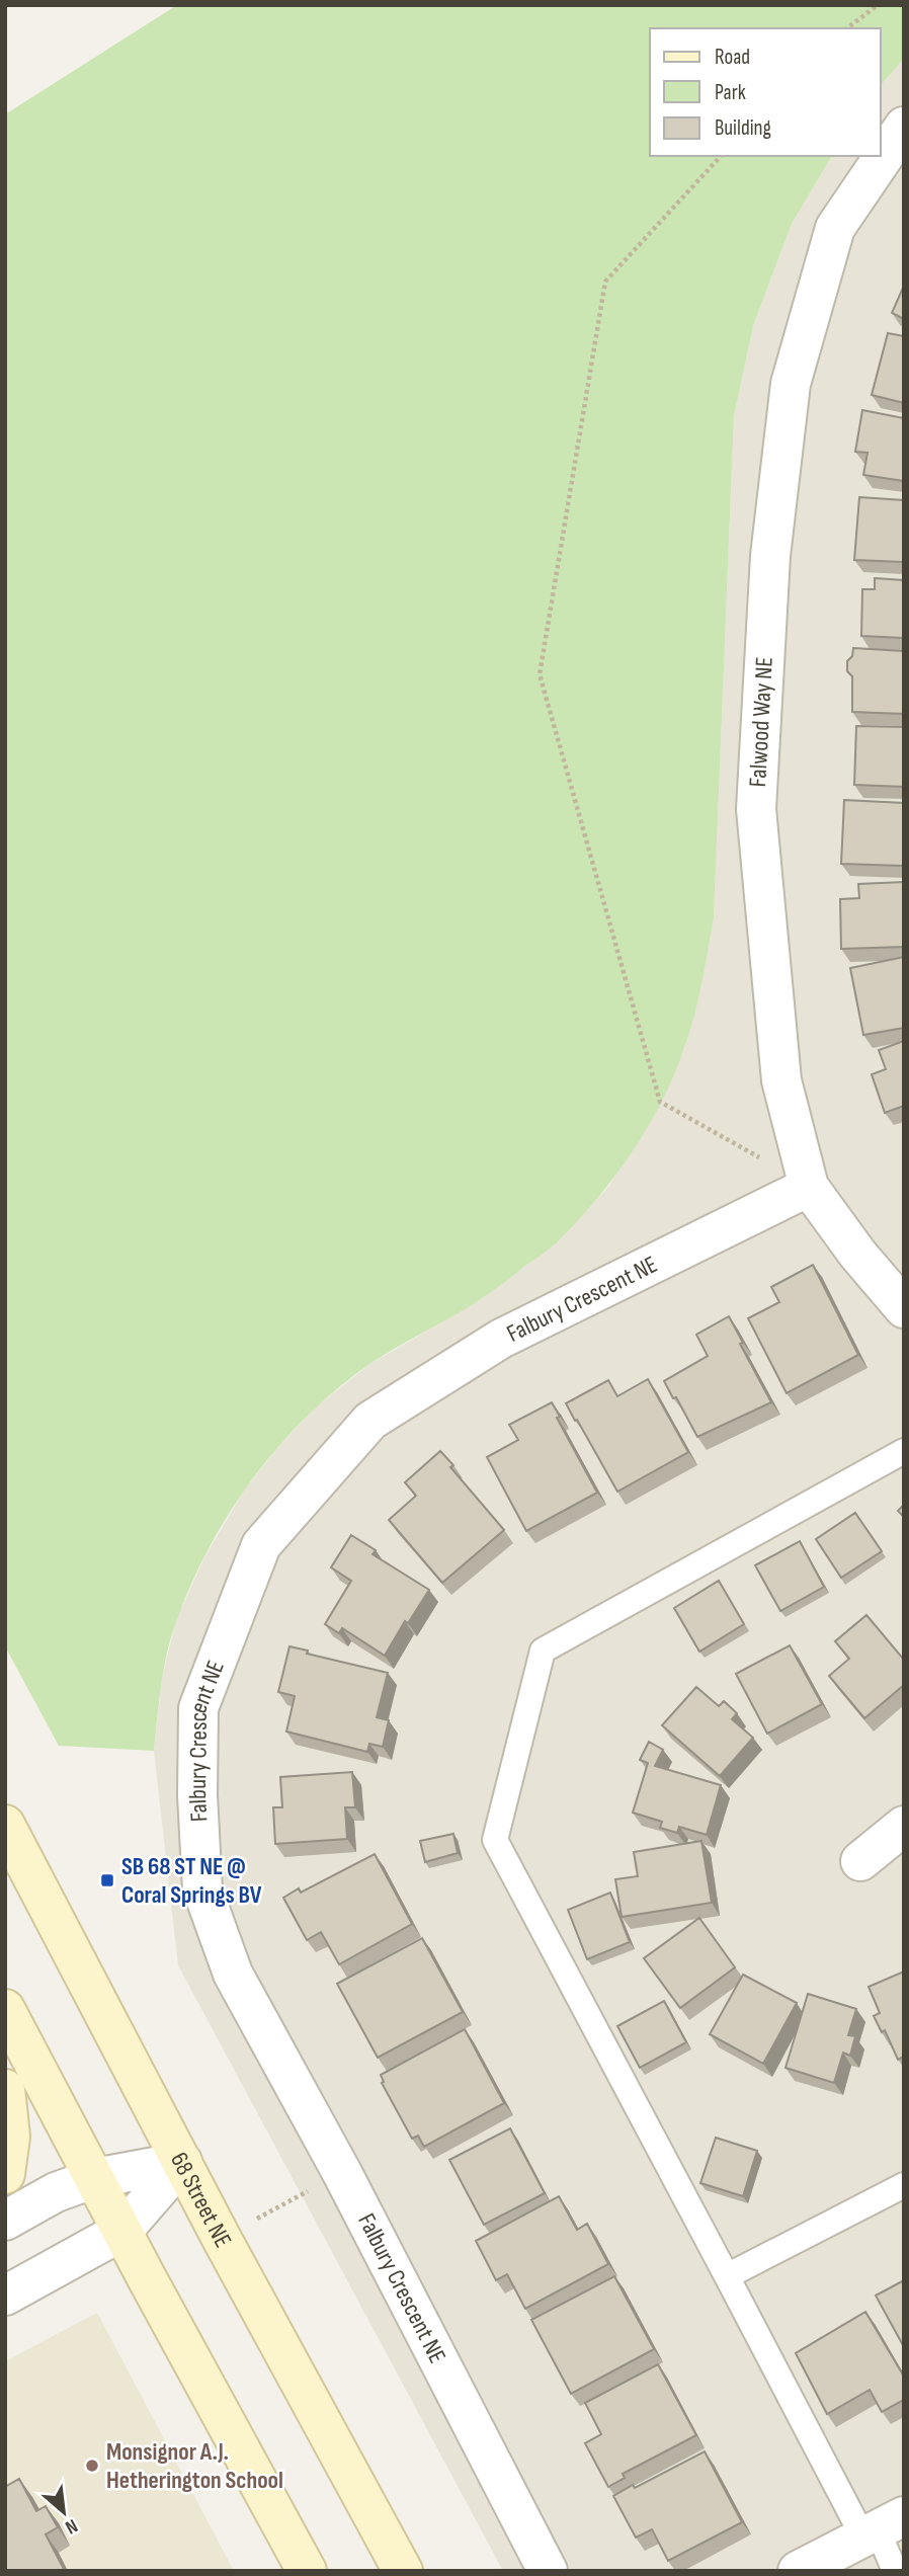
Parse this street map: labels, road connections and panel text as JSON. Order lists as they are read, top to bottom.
{
  "streets": {
    "main road": ["68 Street NE"],
    "street": ["Falwood Way NE", "Falbury Crescent NE"]
  },
  "crossings": [
    ["Falwood Way NE", "Falbury Crescent NE"]
  ],
  "places": {
    "transit": ["SB 68 ST NE @ Coral Springs BV"],
    "other": ["Monsignor A.J. Hetherington School"]
  },
  "legend": ["Road", "Park", "Building"],
  "north": "bottom right"
}
